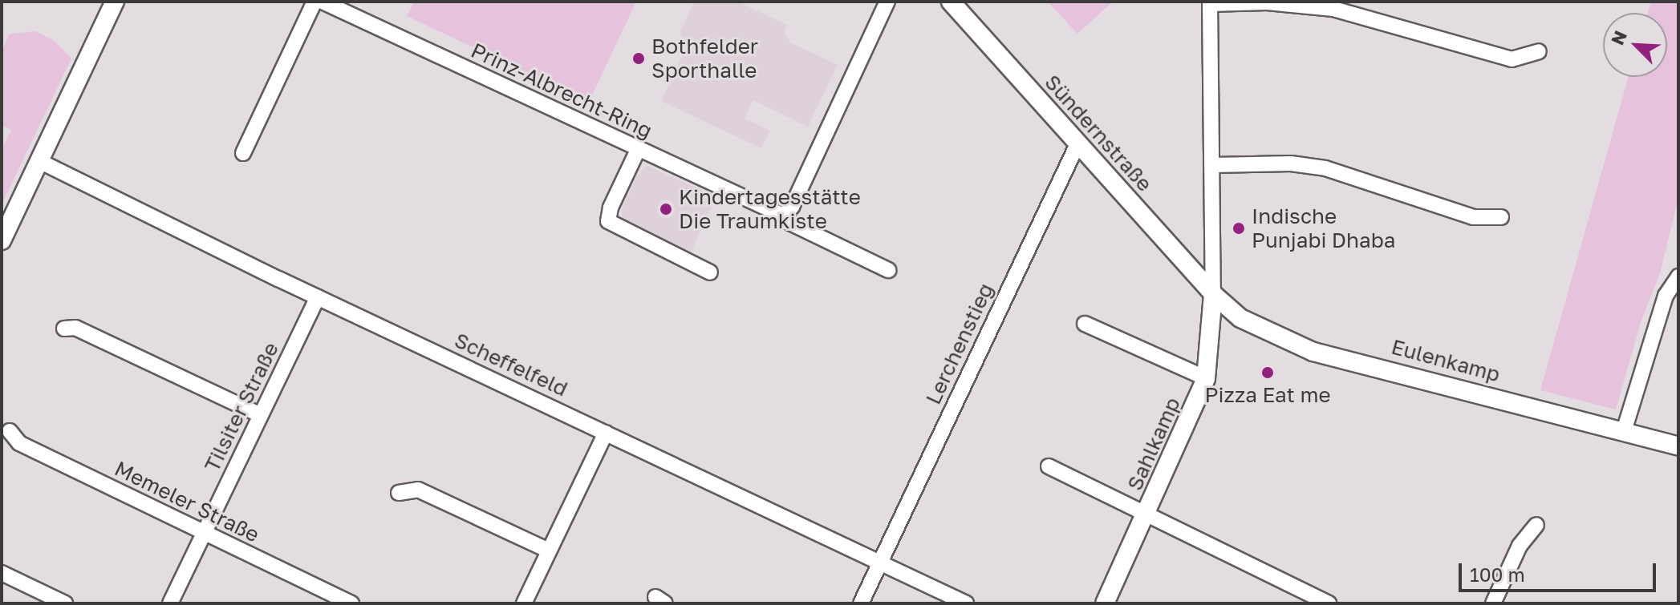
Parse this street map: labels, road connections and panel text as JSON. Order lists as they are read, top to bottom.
{
  "streets": {
    "street": [
      "Prinz-Albrecht-Ring",
      "Sündernstraße",
      "Lerchenstieg",
      "Eulenkamp",
      "Scheffelfeld",
      "Tilsiter Straße",
      "Sahlkamp",
      "Memeler Straße"
    ]
  },
  "crossings": [
    ["Sündernstraße", "Lerchenstieg"],
    ["Sündernstraße", "Eulenkamp"],
    ["Sündernstraße", "Sahlkamp"],
    ["Lerchenstieg", "Scheffelfeld"],
    ["Eulenkamp", "Sahlkamp"],
    ["Scheffelfeld", "Tilsiter Straße"],
    ["Tilsiter Straße", "Memeler Straße"]
  ],
  "places": [
    "Bothfelder Sporthalle",
    "Kindertagesstätte Die Traumkiste",
    "Indische Punjabi Dhaba",
    "Pizza Eat me"
  ],
  "scale_bar": "100 m",
  "north": "top left"
}
